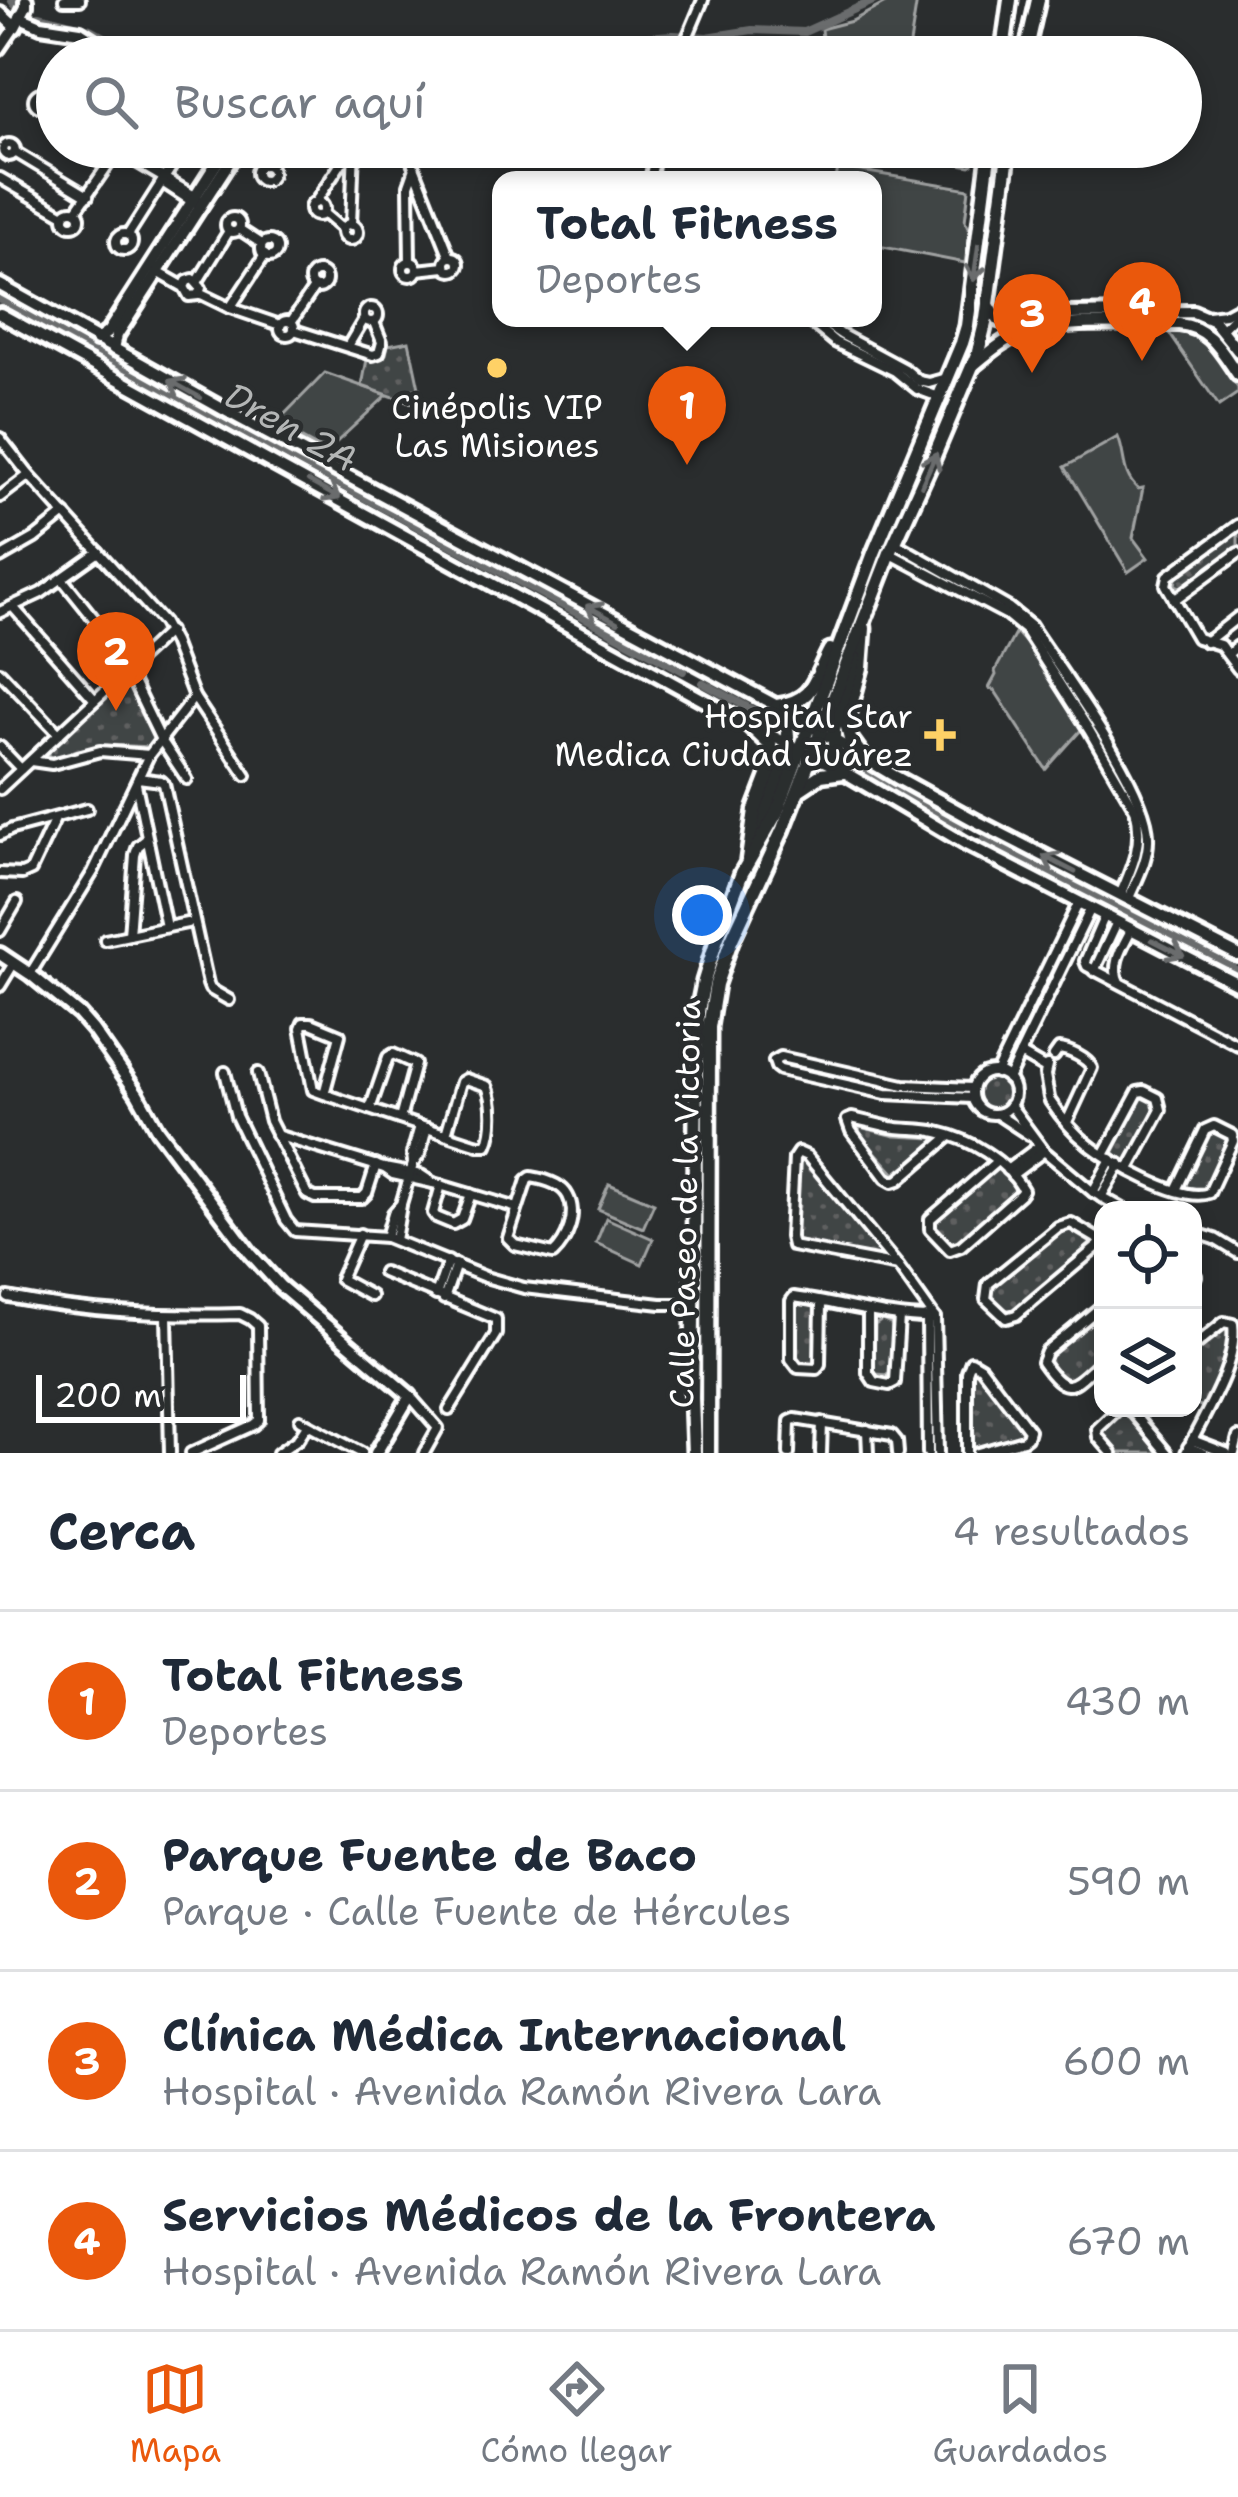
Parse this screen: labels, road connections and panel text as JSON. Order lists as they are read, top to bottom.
{
  "streets": {
    "main road": ["Calle Paseo de la Victoria"]
  },
  "water": ["Dren 2A"],
  "places": {
    "other": ["Cinépolis VIP Las Misiones"],
    "health": ["Hospital Star Medica Ciudad Juárez"]
  },
  "scale_bar": "200 m",
  "page": {
    "search": "Buscar aquí",
    "popup": ["Total Fitness", "Deportes"],
    "pins": [
      "4",
      "3",
      "1",
      "2"
    ],
    "scale": "200 m",
    "heading": ["Cerca", "4 resultados"],
    "list": [
      {
        "mark": "1",
        "name": "Total Fitness",
        "note": "Deportes",
        "value": "430 m"
      },
      {
        "mark": "2",
        "name": "Parque Fuente de Baco",
        "note": "Parque · Calle Fuente de Hércules",
        "value": "590 m"
      },
      {
        "mark": "3",
        "name": "Clínica Médica Internacional",
        "note": "Hospital · Avenida Ramón Rivera Lara",
        "value": "600 m"
      },
      {
        "mark": "4",
        "name": "Servicios Médicos de la Frontera",
        "note": "Hospital · Avenida Ramón Rivera Lara",
        "value": "670 m"
      }
    ],
    "nav": ["Mapa", "Cómo llegar", "Guardados"]
  }
}
